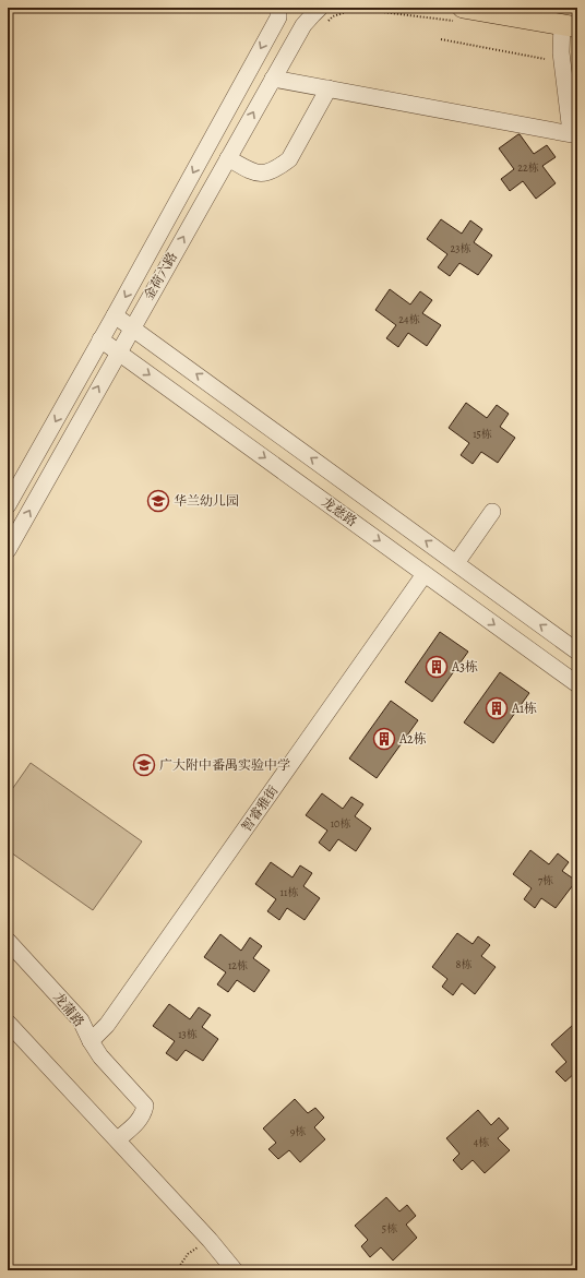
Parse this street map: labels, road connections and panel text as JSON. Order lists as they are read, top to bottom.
{
  "streets": {
    "street": [
      "金荷六路",
      "龙慈路",
      "智睿雅街",
      "龙蒲路"
    ]
  },
  "crossings": [
    ["金荷六路", "龙慈路"],
    ["龙慈路", "智睿雅街"],
    ["智睿雅街", "龙蒲路"]
  ],
  "places": {
    "school or university": ["华兰幼儿园", "广大附中番禺实验中学"],
    "building": ["A3栋", "A1栋", "A2栋"]
  },
  "house_numbers": [
    "22栋",
    "23栋",
    "24栋",
    "15栋",
    "10栋",
    "7栋",
    "11栋",
    "8栋",
    "12栋",
    "13栋",
    "9栋",
    "4栋",
    "5栋"
  ]
}
